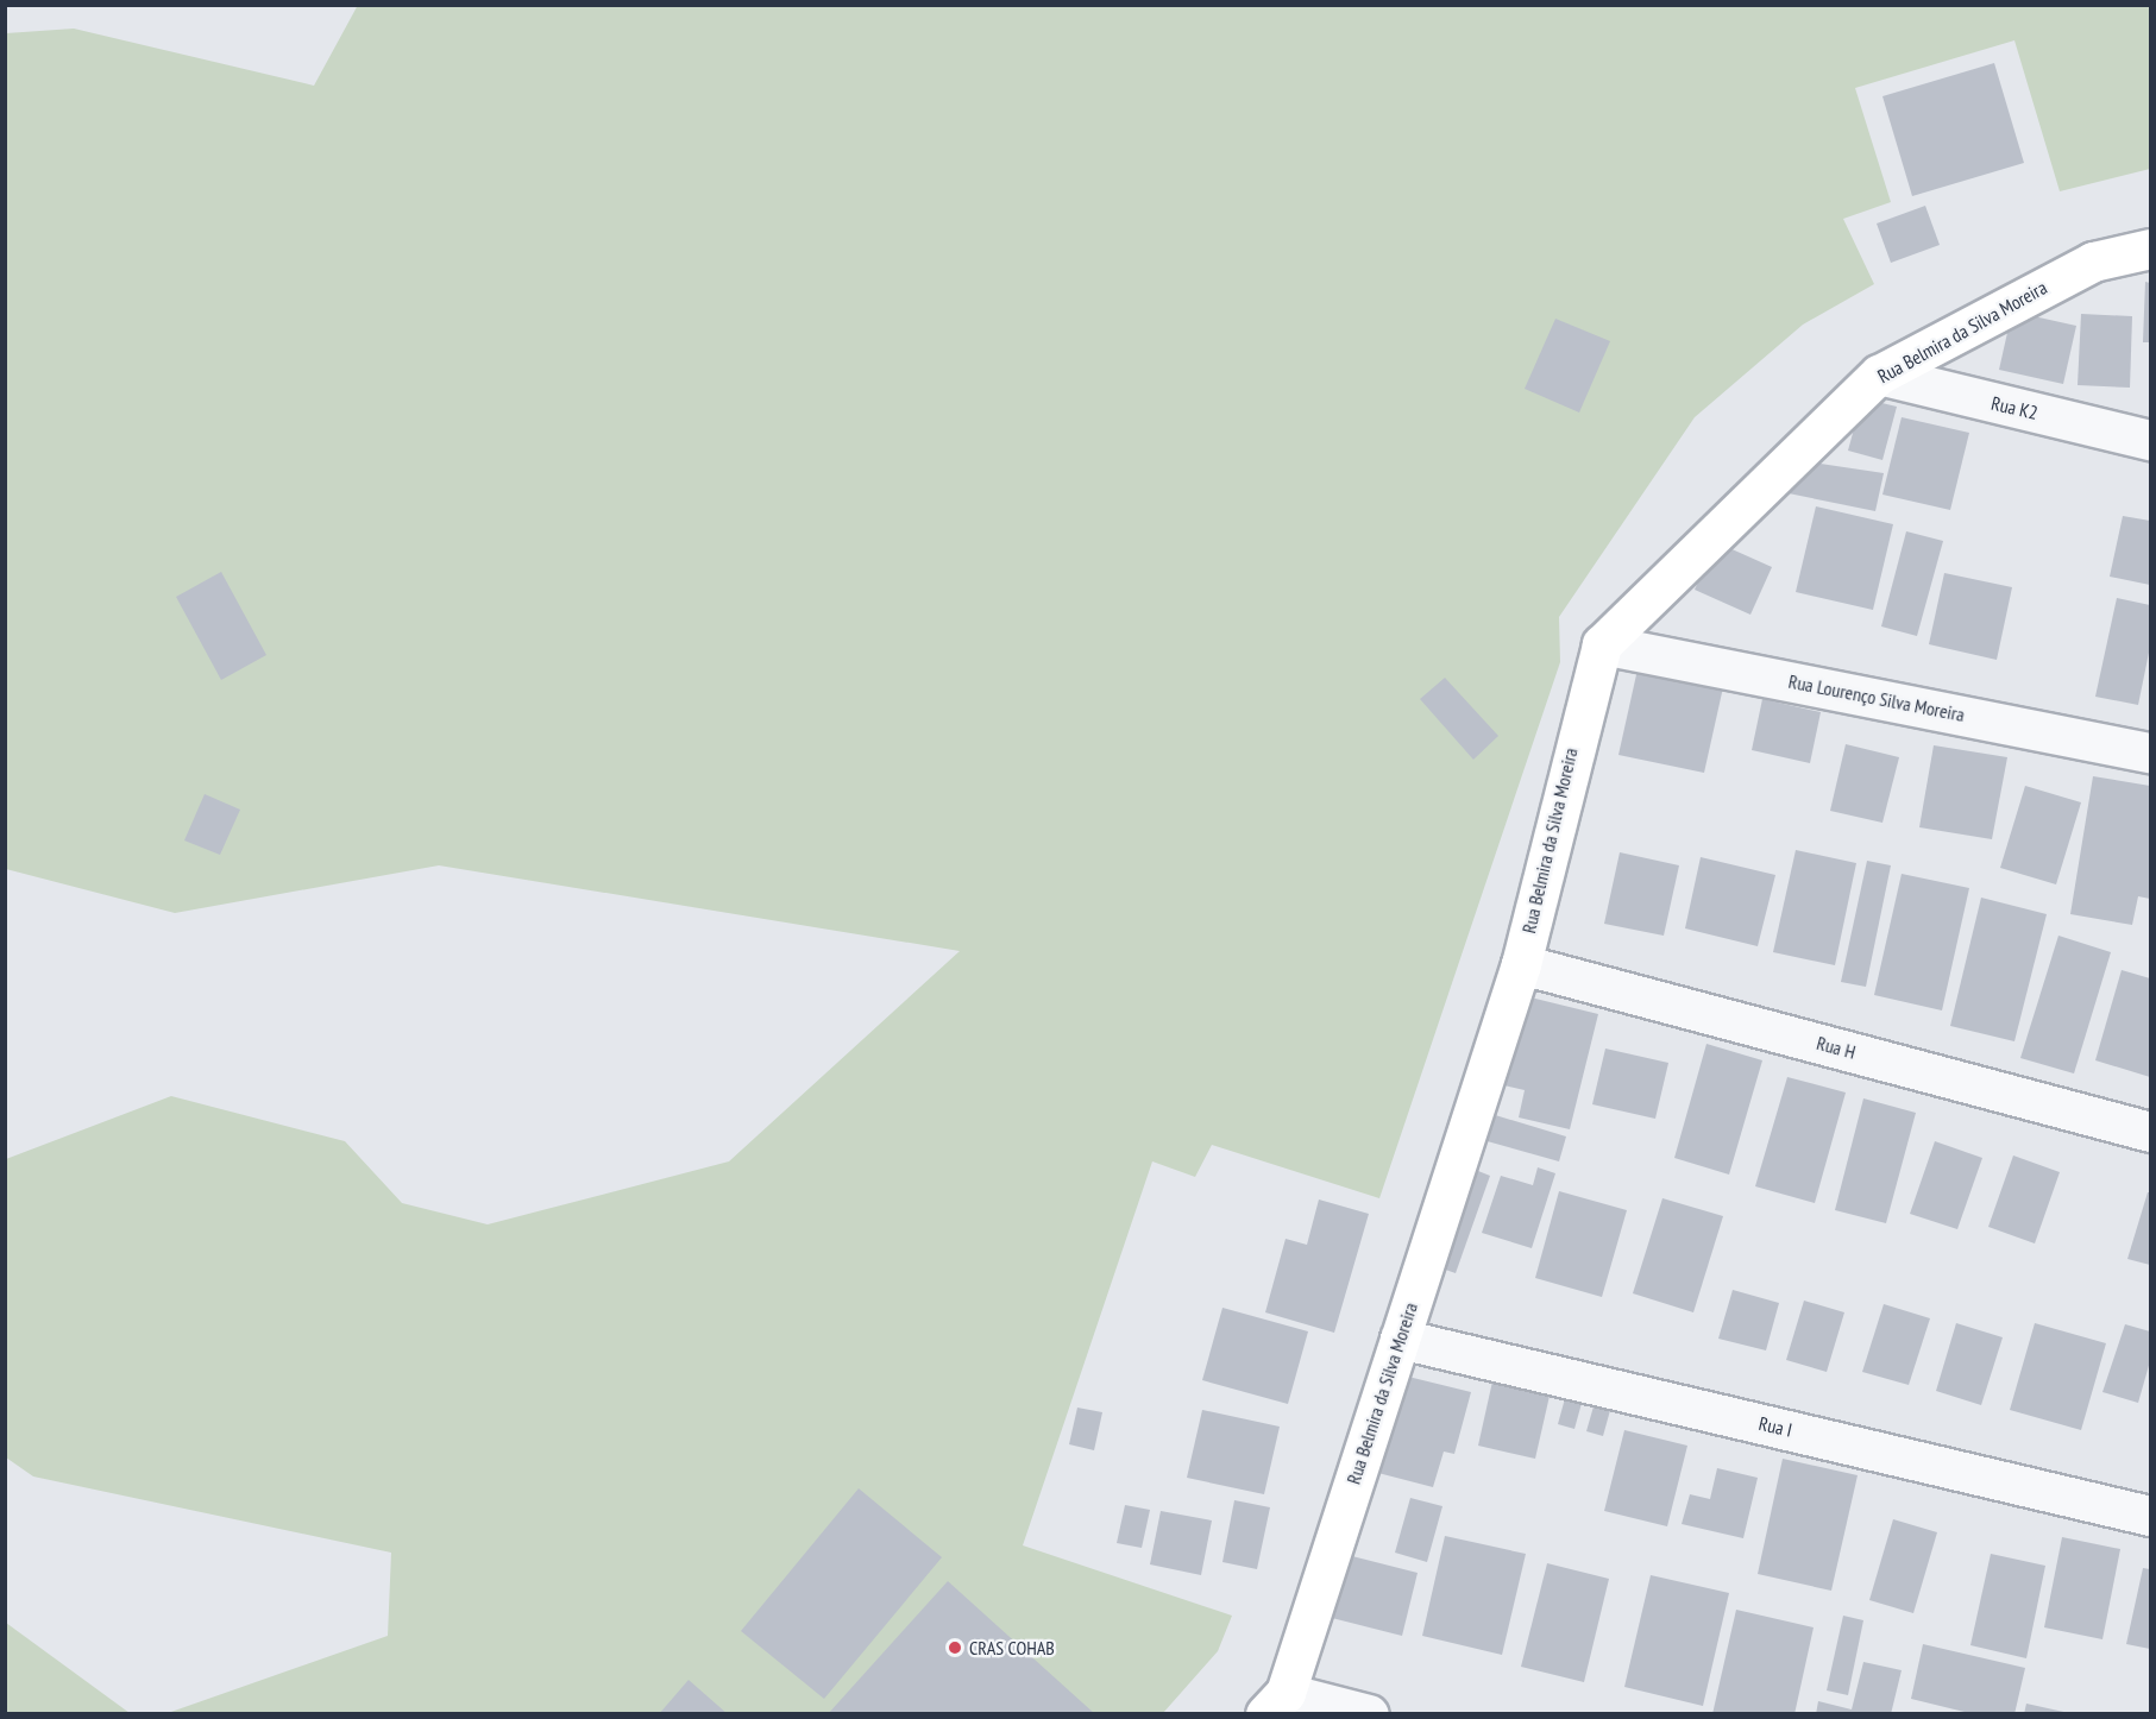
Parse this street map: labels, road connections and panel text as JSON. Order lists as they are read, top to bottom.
{
  "streets": {
    "main road": ["Rua Belmira da Silva Moreira"],
    "street": [
      "Rua K2",
      "Rua Lourenço Silva Moreira",
      "Rua H",
      "Rua I"
    ]
  },
  "crossings": [
    ["Rua Belmira da Silva Moreira", "Rua K2"],
    ["Rua Belmira da Silva Moreira", "Rua Lourenço Silva Moreira"],
    ["Rua Belmira da Silva Moreira", "Rua H"],
    ["Rua Belmira da Silva Moreira", "Rua I"]
  ],
  "places": ["CRAS COHAB"]
}
